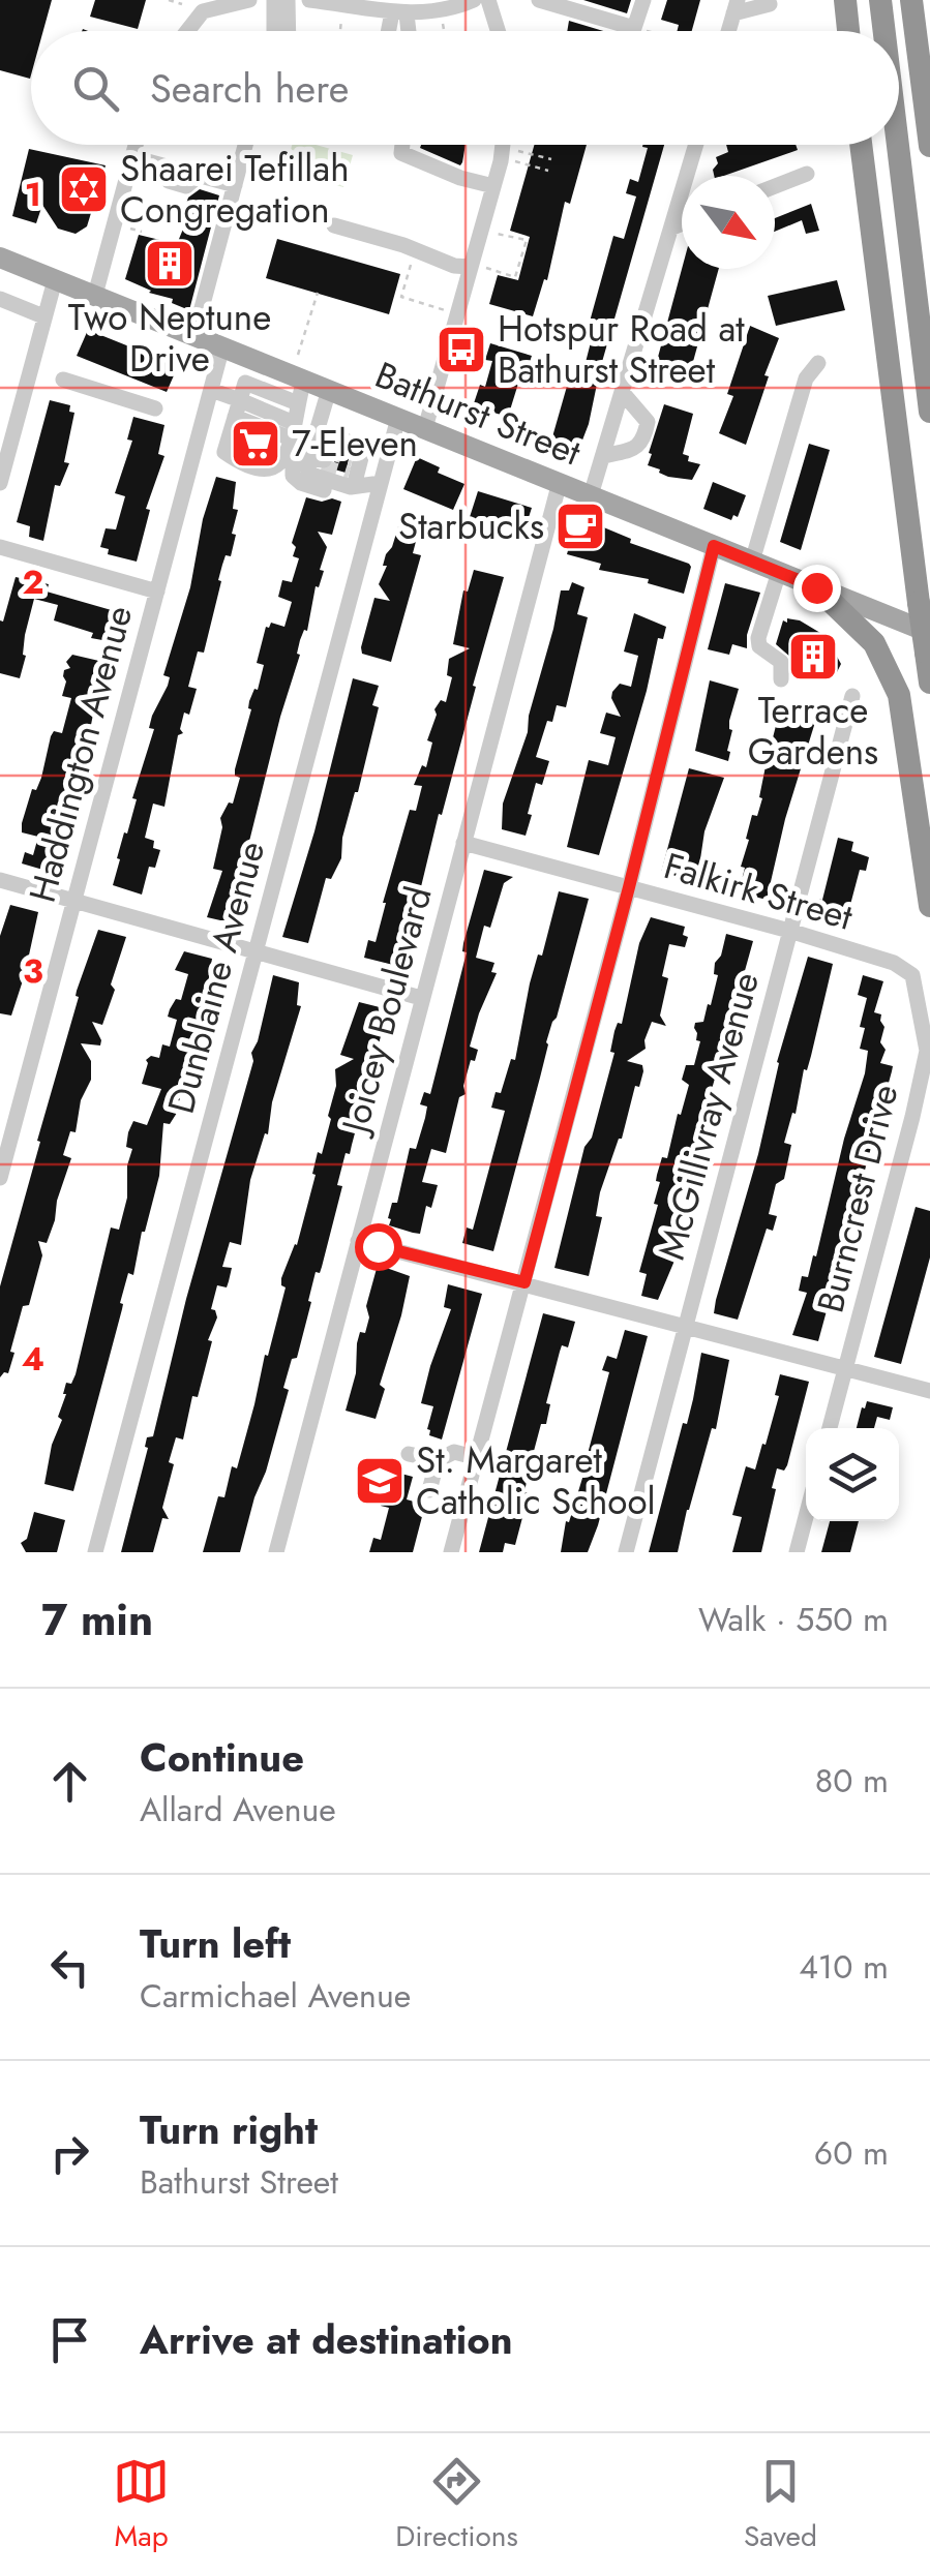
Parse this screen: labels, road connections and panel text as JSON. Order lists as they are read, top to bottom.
{
  "streets": {
    "main road": ["Bathurst Street"],
    "street": [
      "Haddington Avenue",
      "Falkirk Street",
      "Dunblaine Avenue",
      "Joicey Boulevard",
      "McGillivray Avenue",
      "Burncrest Drive"
    ]
  },
  "crossings": [
    ["Bathurst Street", "Haddington Avenue"],
    ["Bathurst Street", "Dunblaine Avenue"],
    ["Bathurst Street", "Joicey Boulevard"],
    ["Falkirk Street", "Joicey Boulevard"],
    ["Falkirk Street", "McGillivray Avenue"],
    ["Falkirk Street", "Burncrest Drive"]
  ],
  "places": {
    "synagogue": ["Shaarei Tefillah Congregation"],
    "building": ["Two Neptune Drive", "Terrace Gardens"],
    "bus stop": ["Hotspur Road at Bathurst Street"],
    "supermarket": ["7-Eleven"],
    "cafe": ["Starbucks"],
    "school or university": ["St. Margaret Catholic School"]
  },
  "north": "bottom right",
  "page": {
    "search": "Search here",
    "heading": ["7 min", "Walk · 550 m"],
    "list": [
      ["Continue", "Allard Avenue", "80 m"],
      ["Turn left", "Carmichael Avenue", "410 m"],
      ["Turn right", "Bathurst Street", "60 m"],
      "Arrive at destination"
    ],
    "nav": ["Map", "Directions", "Saved"]
  },
  "grid": {
    "rows": [
      "1",
      "2",
      "3",
      "4"
    ]
  }
}
